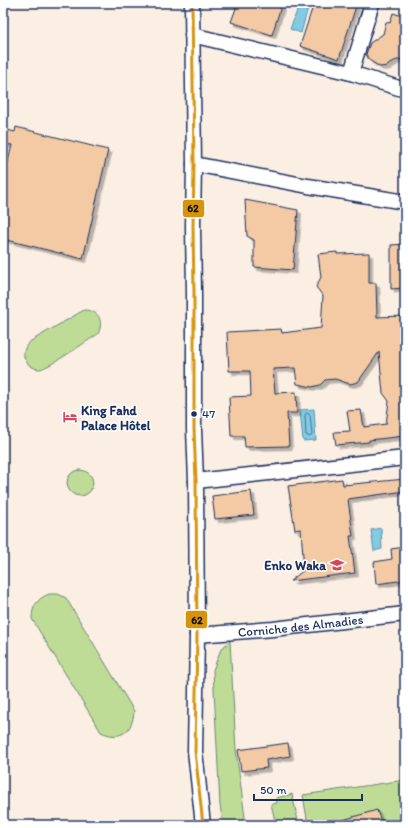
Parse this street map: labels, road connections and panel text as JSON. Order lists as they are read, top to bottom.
{
  "streets": {
    "street": ["Corniche des Almadies"]
  },
  "places": {
    "other": ["47"],
    "hotel": ["King Fahd Palace Hôtel"],
    "school or university": ["Enko Waka"]
  },
  "lines": ["transit line 62"],
  "scale_bar": "50 m"
}
